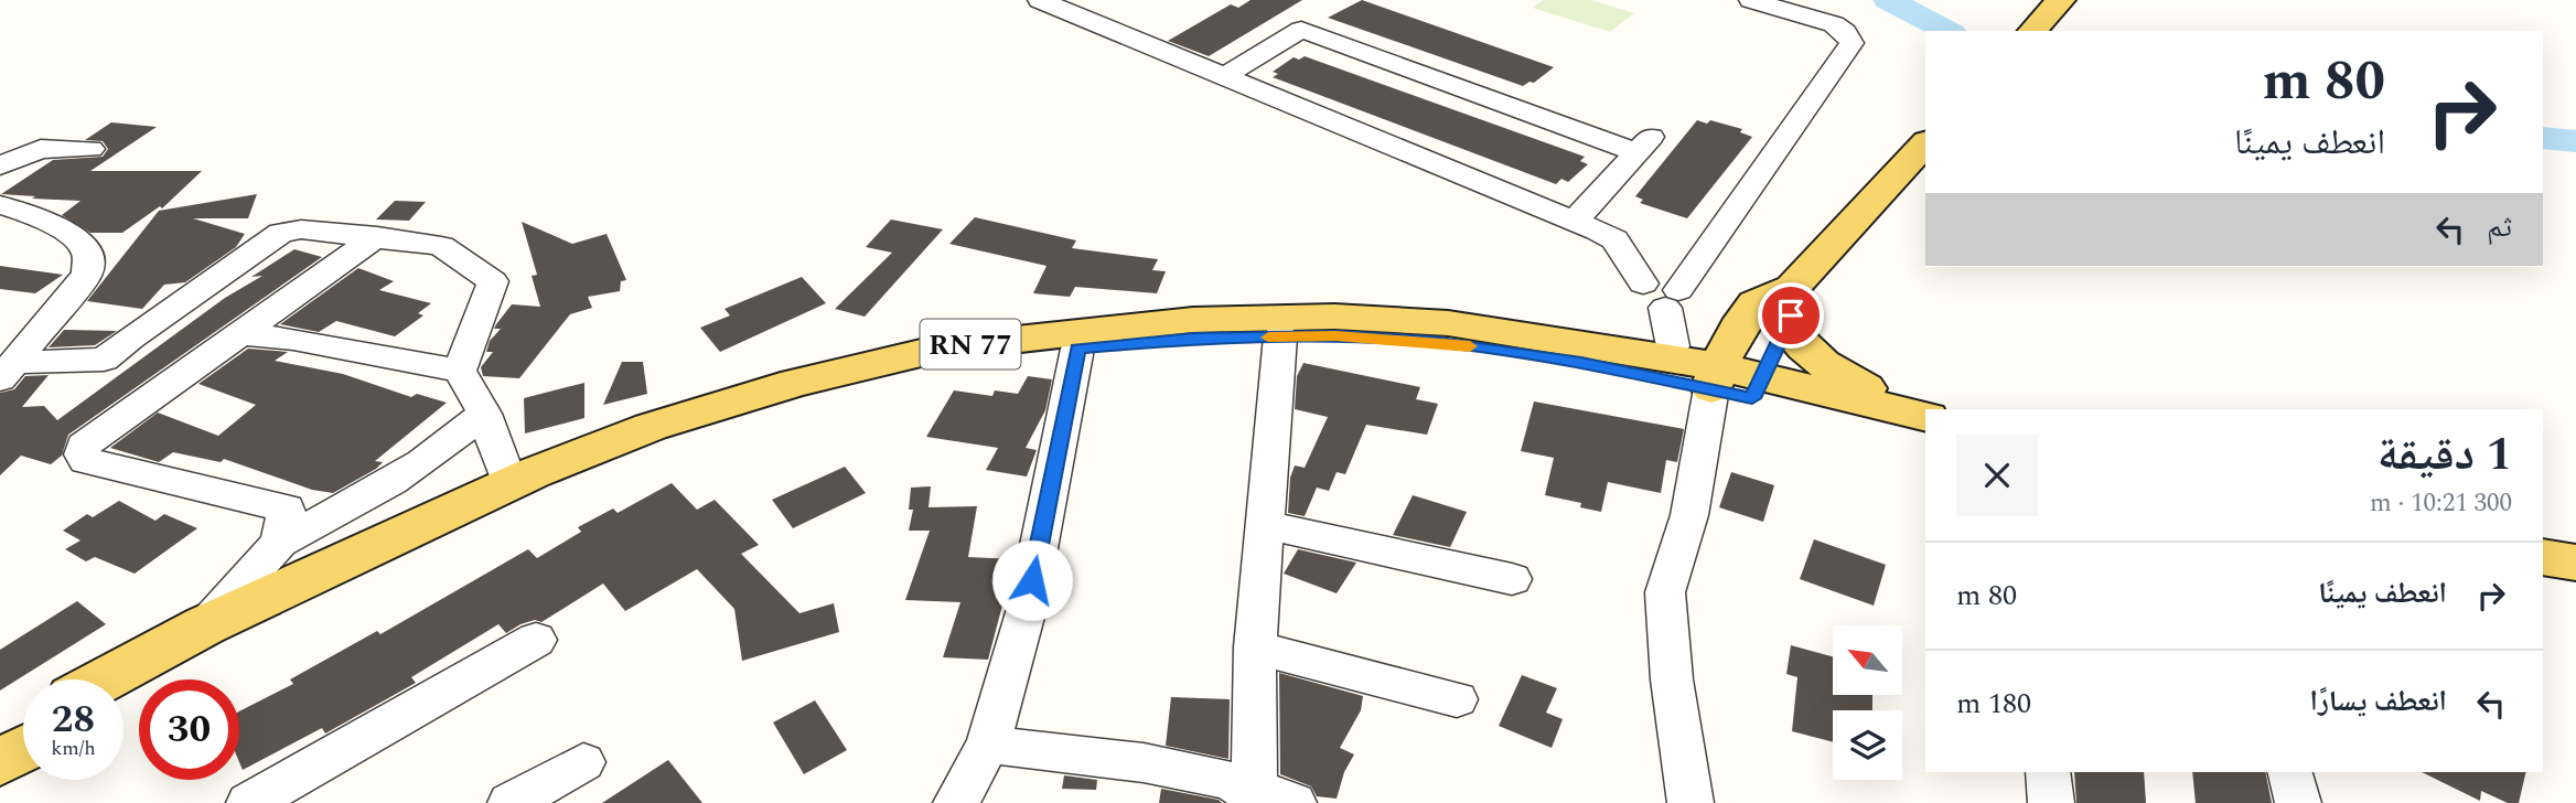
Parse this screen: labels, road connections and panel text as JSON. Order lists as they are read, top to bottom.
{
  "streets": {
    "main road": ["RN 77"]
  },
  "north": "top left",
  "page": {
    "turn": ["80 m", "انعطف يمينًا"],
    "then": "ثم",
    "heading": ["1 دقيقة", "300 m · 10:21"],
    "list": [
      {
        "name": "انعطف يمينًا",
        "value": "80 m"
      },
      {
        "name": "انعطف يسارًا",
        "value": "180 m"
      }
    ],
    "speed": "28 km/h",
    "limit": "30"
  }
}
